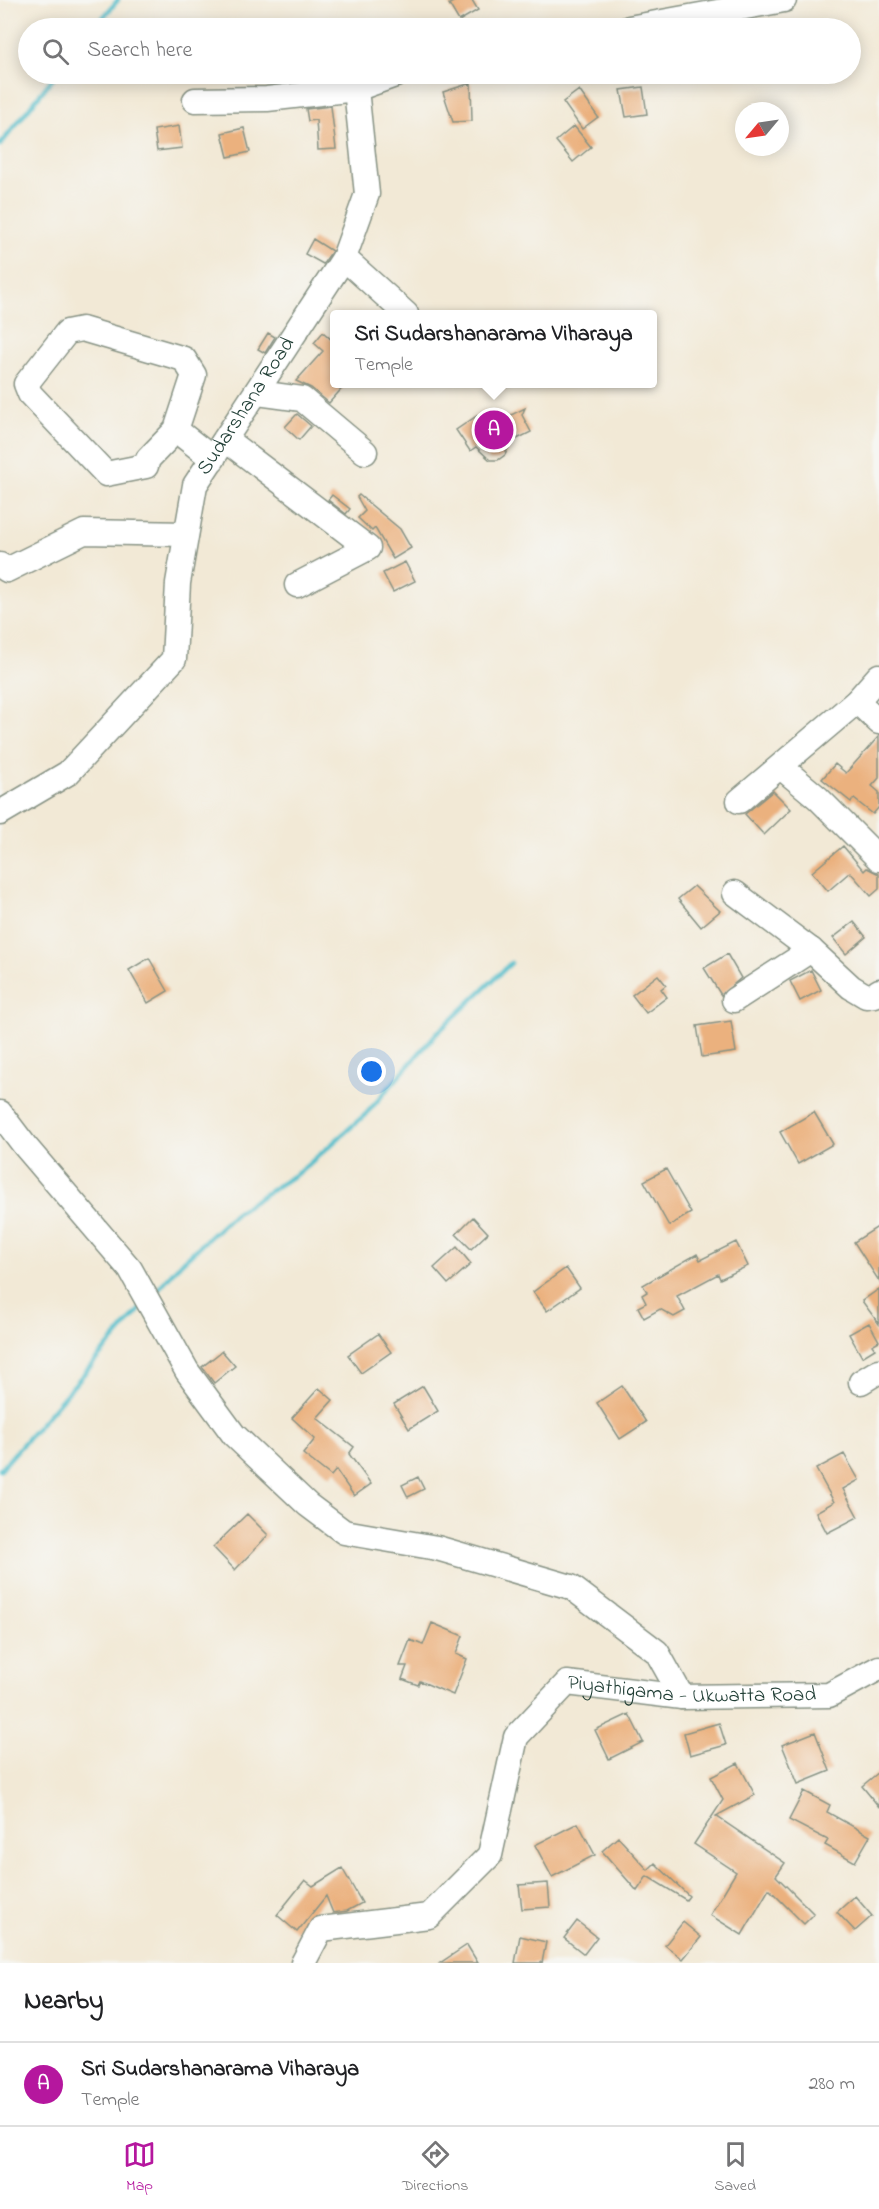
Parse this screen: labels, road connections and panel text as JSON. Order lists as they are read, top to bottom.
{
  "streets": {
    "street": ["Sudarshana Road", "Piyathigama - Ukwatta Road"]
  },
  "north": "bottom left",
  "page": {
    "search": "Search here",
    "popup": ["Sri Sudarshanarama Viharaya", "Temple"],
    "pins": "A",
    "heading": "Nearby",
    "list": [
      {
        "mark": "A",
        "name": "Sri Sudarshanarama Viharaya",
        "note": "Temple",
        "value": "280 m"
      }
    ],
    "nav": ["Map", "Directions", "Saved"]
  }
}
